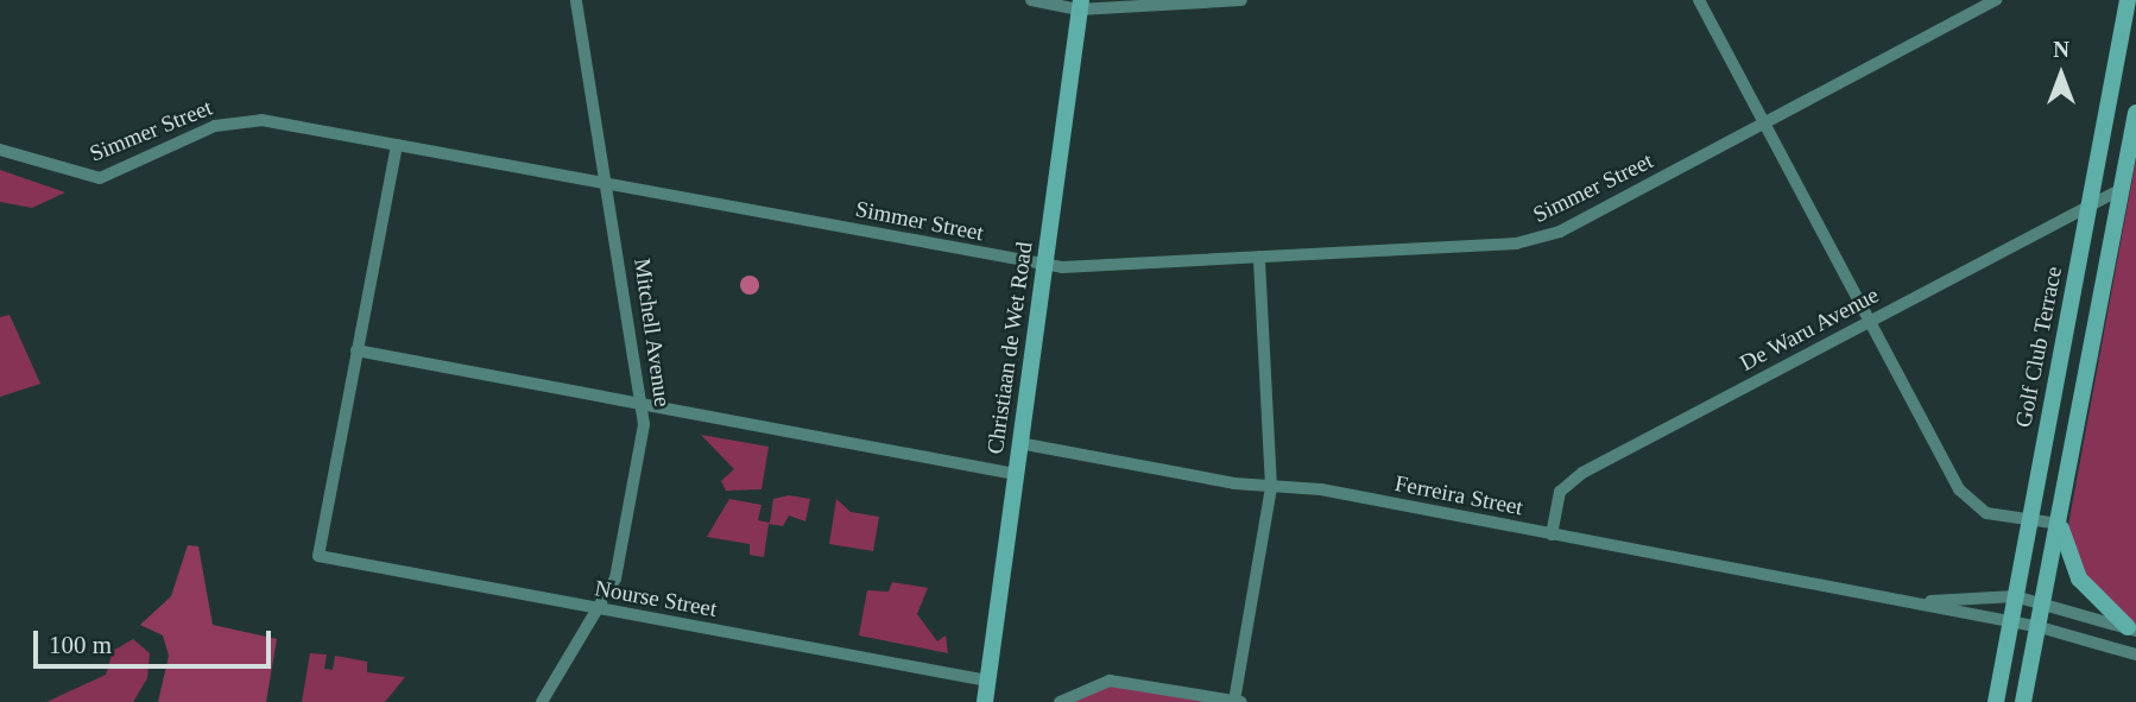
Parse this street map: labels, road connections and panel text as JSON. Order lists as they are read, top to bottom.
{
  "streets": {
    "street": [
      "Simmer Street",
      "De Waru Avenue",
      "Mitchell Avenue",
      "Golf Club Terrace",
      "Christiaan de Wet Road",
      "Ferreira Street",
      "Nourse Street"
    ]
  },
  "crossings": [
    ["Simmer Street", "Mitchell Avenue"],
    ["Simmer Street", "Christiaan de Wet Road"],
    ["De Waru Avenue", "Golf Club Terrace"],
    ["De Waru Avenue", "Ferreira Street"],
    ["Mitchell Avenue", "Nourse Street"],
    ["Golf Club Terrace", "Ferreira Street"],
    ["Christiaan de Wet Road", "Ferreira Street"],
    ["Christiaan de Wet Road", "Nourse Street"]
  ],
  "scale_bar": "100 m",
  "north": "top"
}
